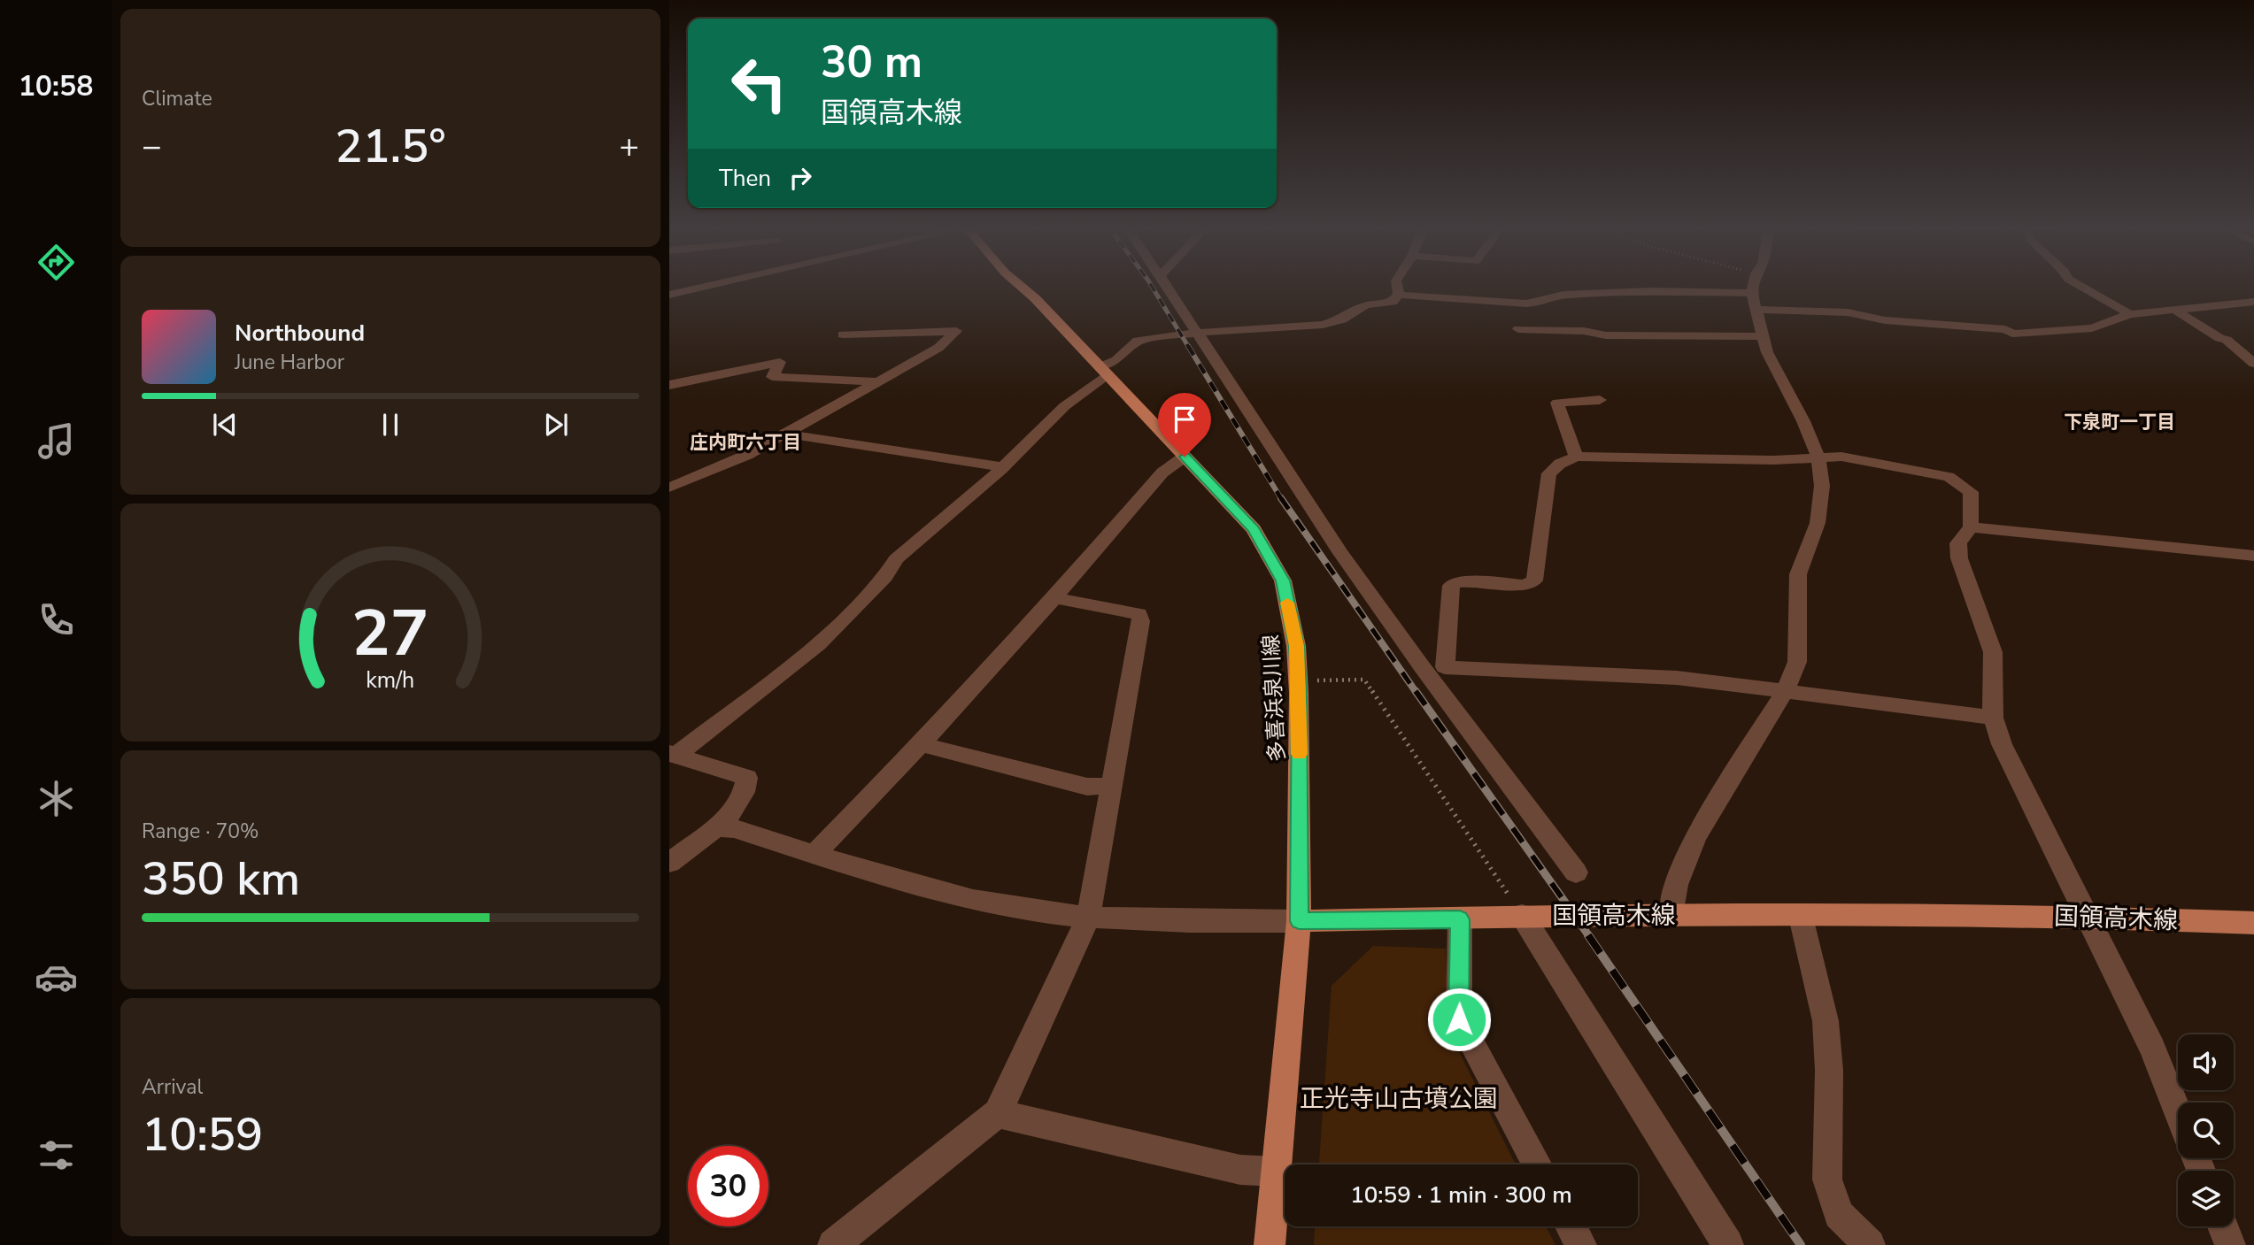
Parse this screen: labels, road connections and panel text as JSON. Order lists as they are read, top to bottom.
{
  "streets": {
    "main road": ["多喜浜泉川線", "国領高木線"]
  },
  "crossings": [
    ["多喜浜泉川線", "国領高木線"]
  ],
  "districts": ["下泉町一丁目", "庄内町六丁目"],
  "parks": ["正光寺山古墳公園"],
  "page": {
    "tabs": "10:58",
    "tile": [
      "Climate",
      ["Range · 70%", "350 km"],
      ["Arrival", "10:59"]
    ],
    "turn": ["30 m", "国領高木線"],
    "heat": ["−", "21.5°", "+"],
    "then": "Then",
    "song": ["Northbound", "June Harbor"],
    "limit": "30",
    "trip": "10:59 · 1 min · 300 m",
    "gauge": ["27", "km/h"]
  }
}
